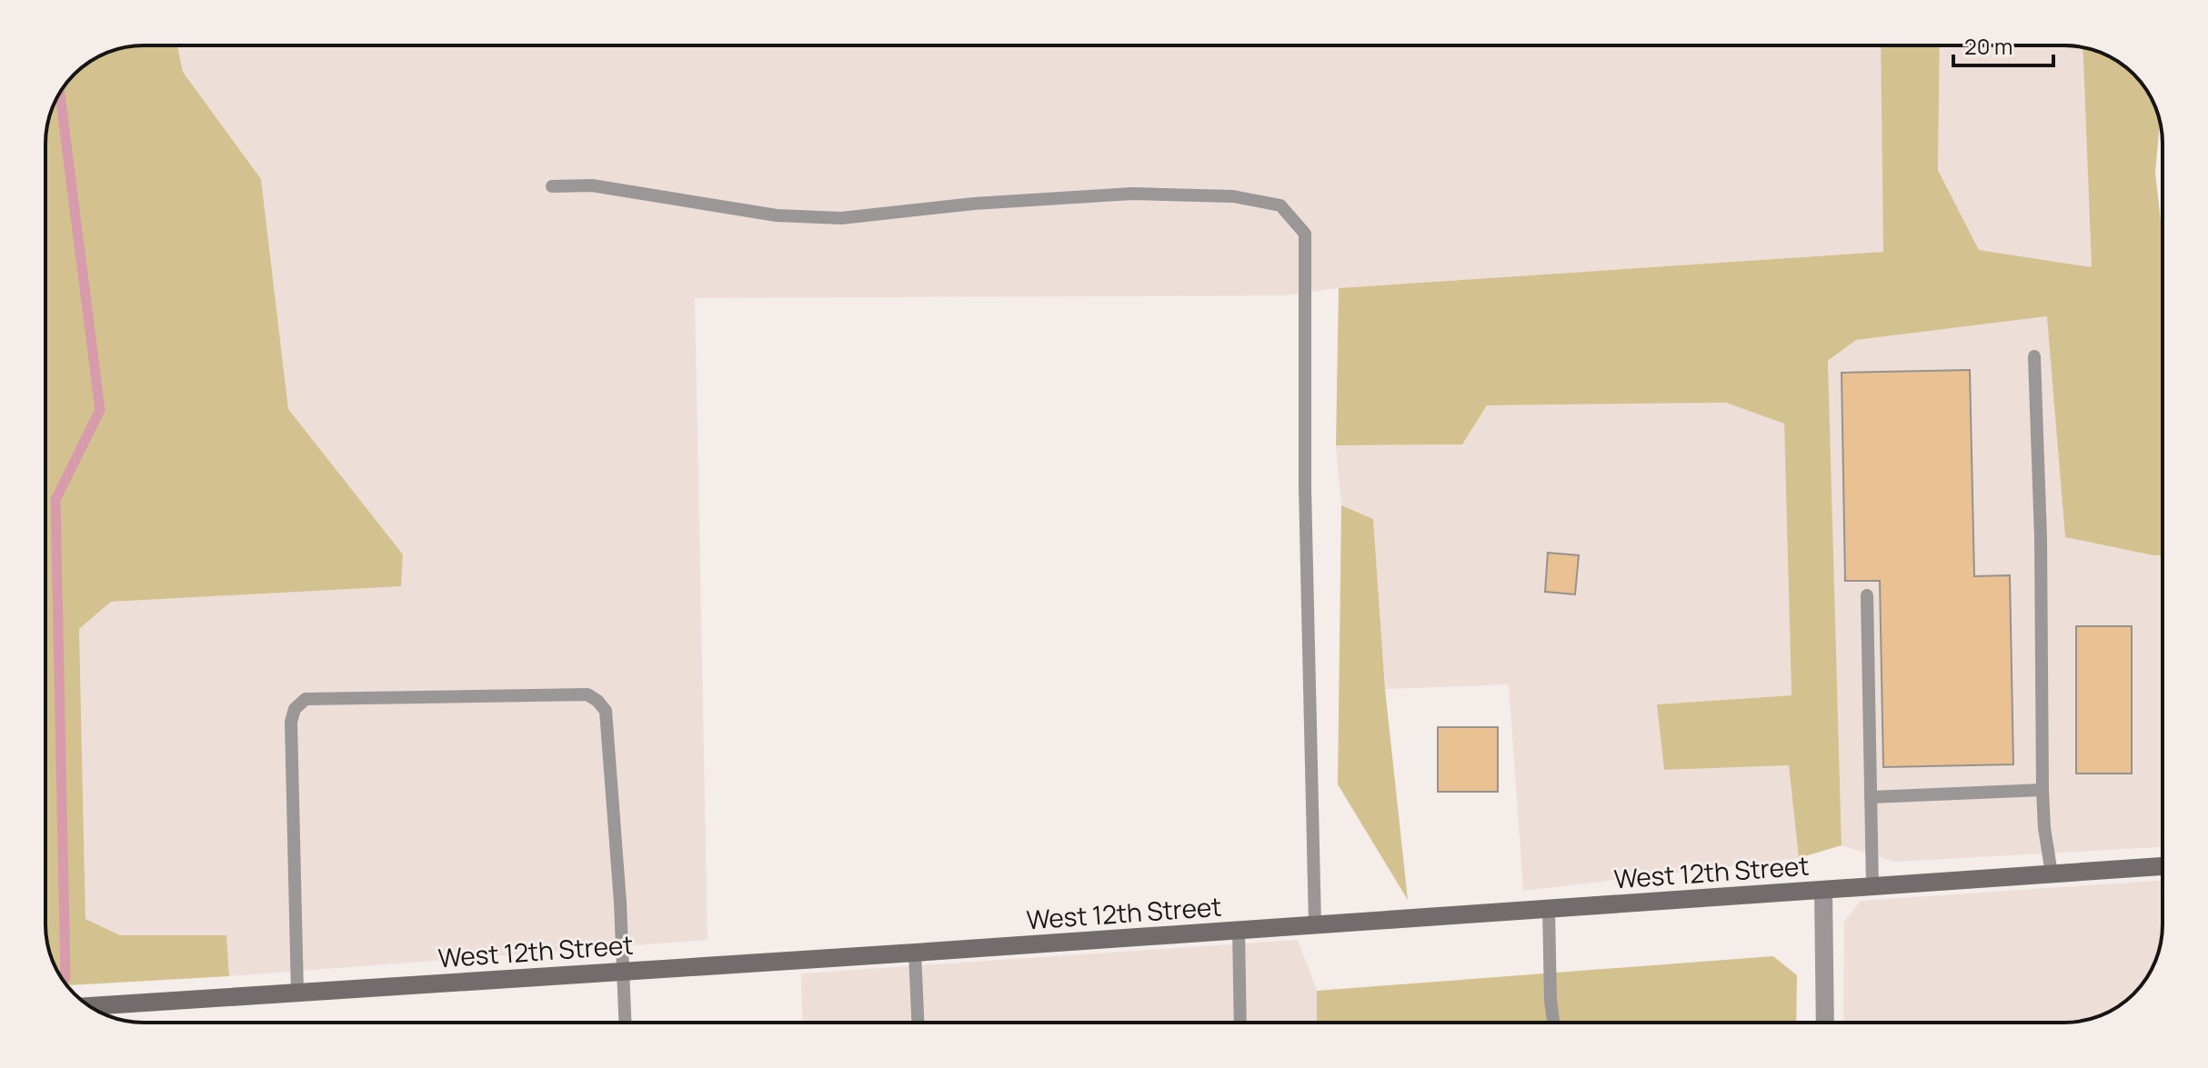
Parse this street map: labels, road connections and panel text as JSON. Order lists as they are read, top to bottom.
{
  "streets": {
    "street": ["West 12th Street"]
  },
  "scale_bar": "20 m"
}
